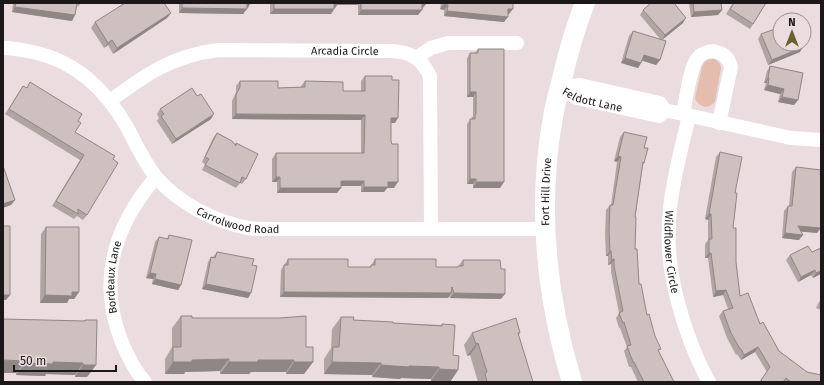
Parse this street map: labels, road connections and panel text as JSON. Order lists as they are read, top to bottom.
{
  "streets": {
    "street": [
      "Arcadia Circle",
      "Feldott Lane",
      "Fort Hill Drive",
      "Carrolwood Road",
      "Wildflower Circle",
      "Bordeaux Lane"
    ]
  },
  "crossings": [
    ["Arcadia Circle", "Carrolwood Road"],
    ["Feldott Lane", "Fort Hill Drive"],
    ["Feldott Lane", "Wildflower Circle"],
    ["Fort Hill Drive", "Carrolwood Road"],
    ["Carrolwood Road", "Bordeaux Lane"]
  ],
  "scale_bar": "50 m",
  "north": "top"
}
